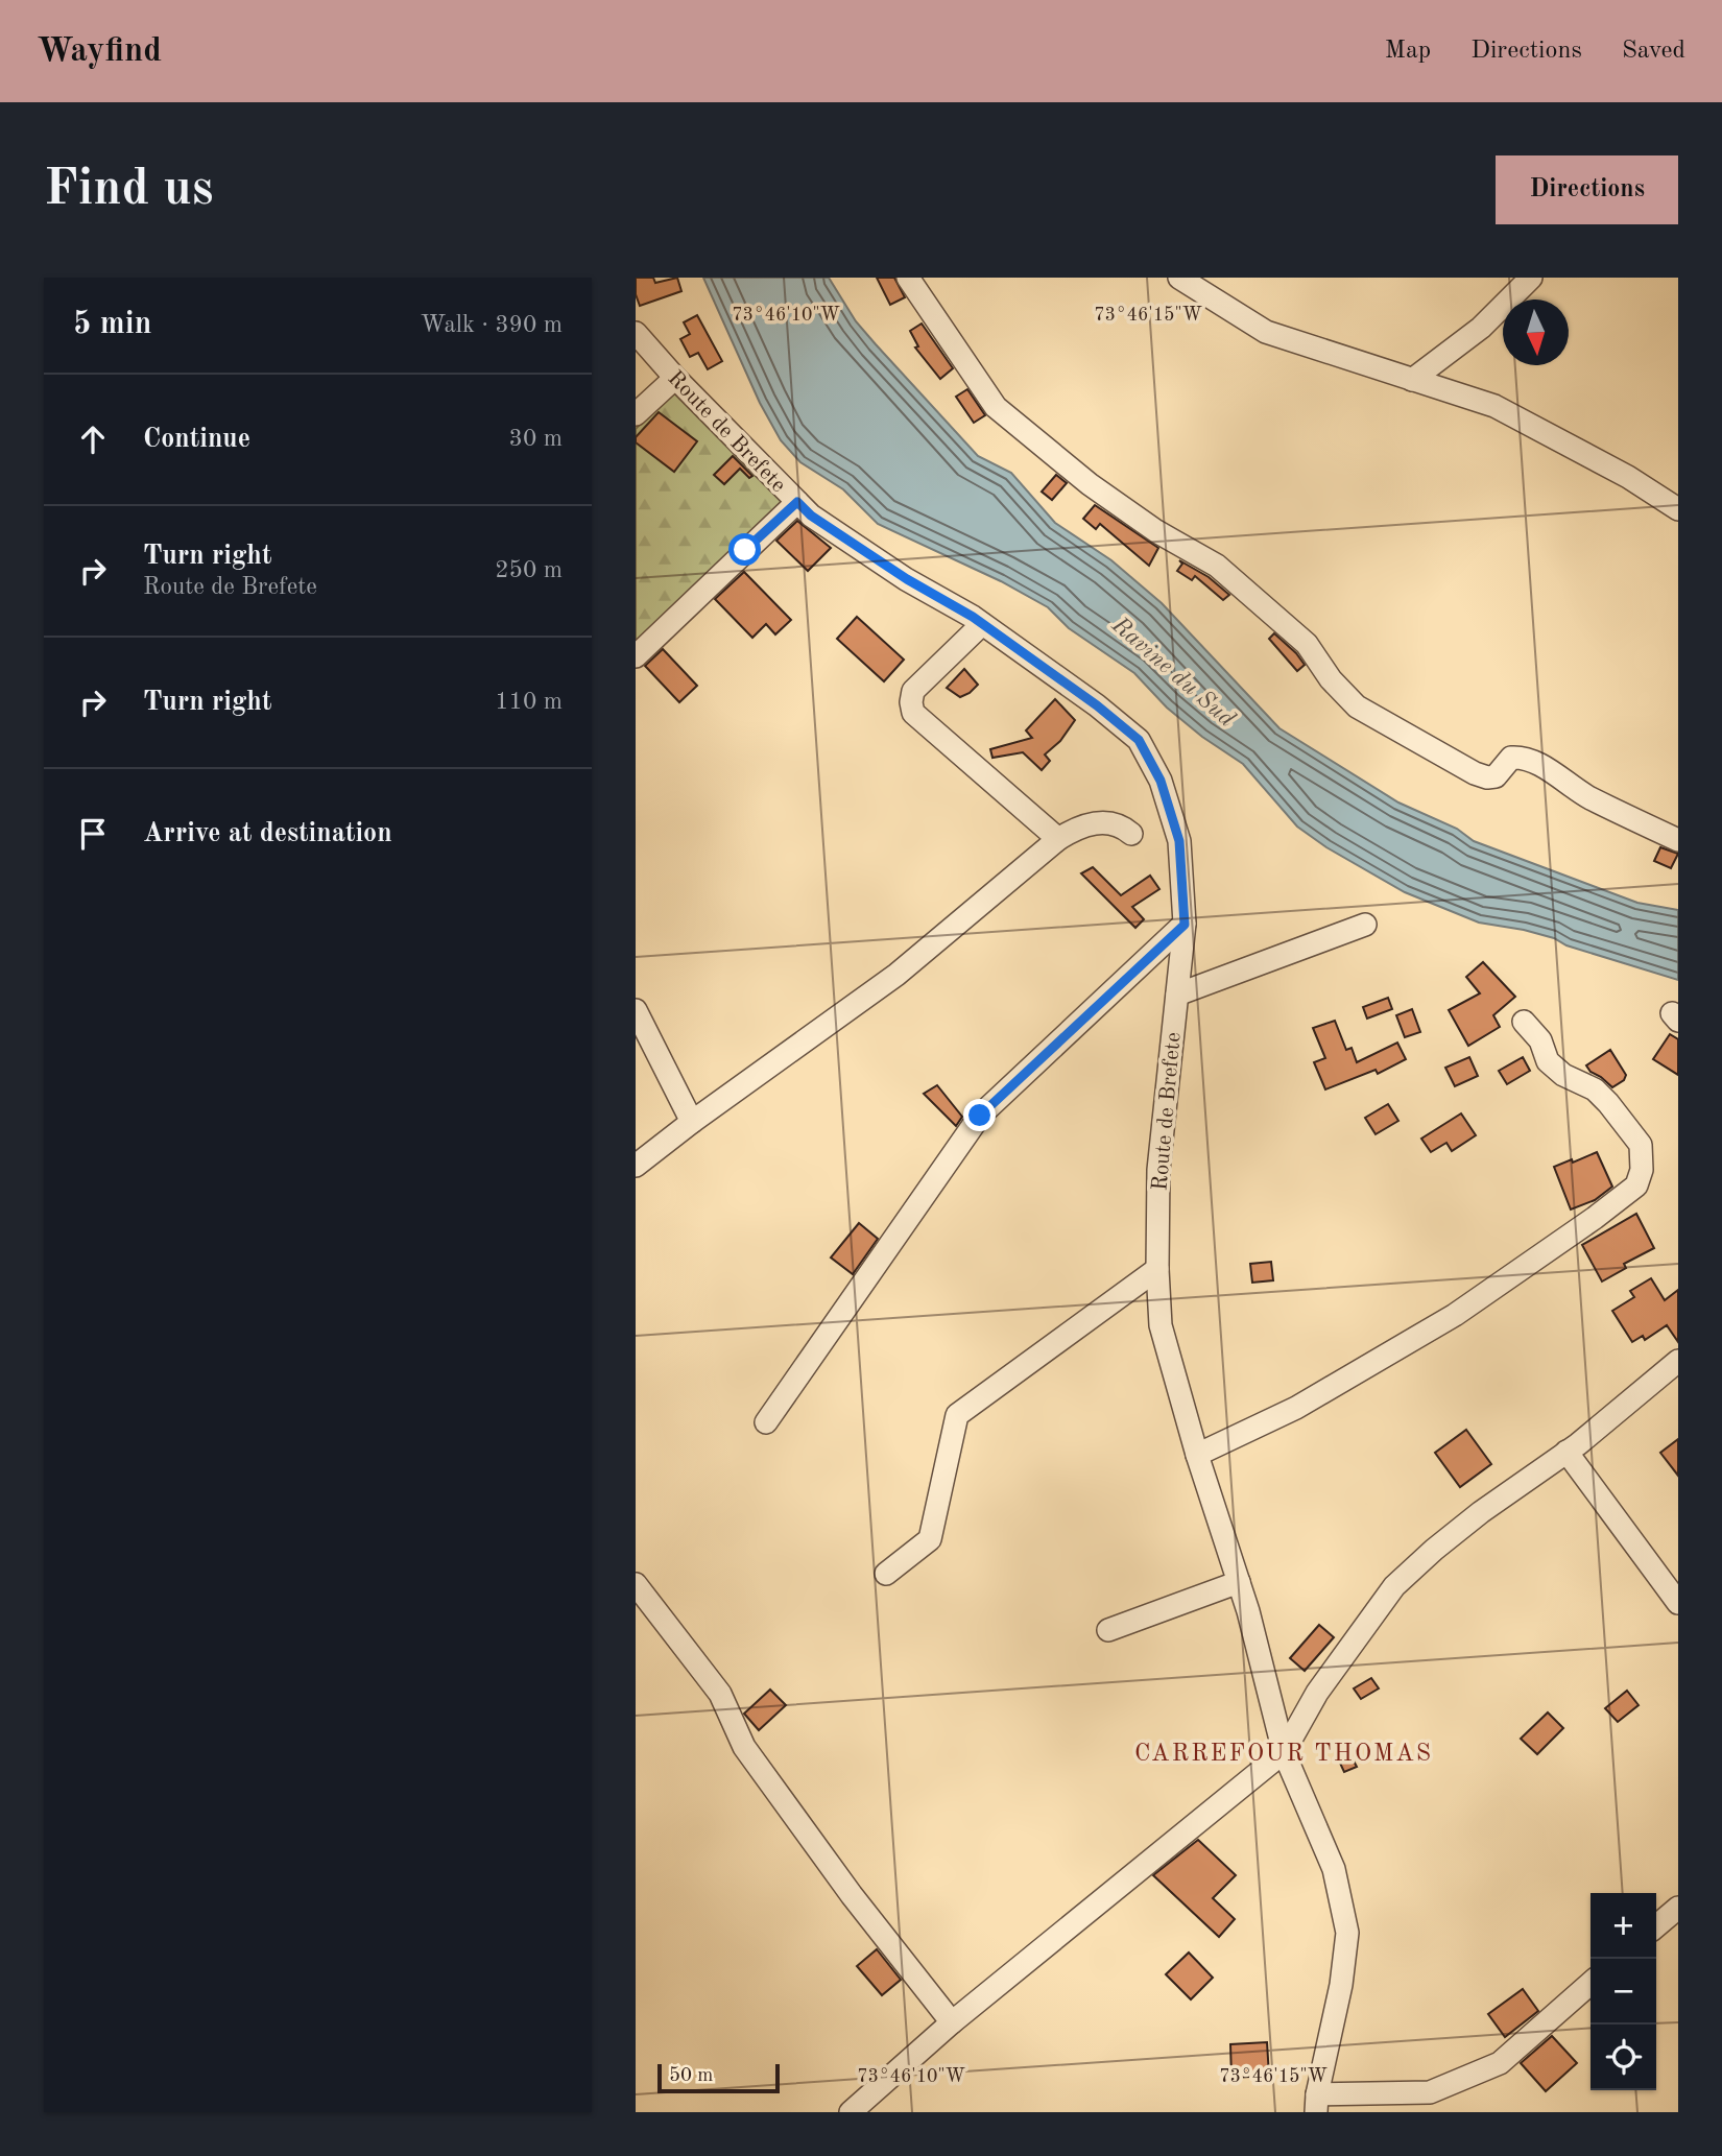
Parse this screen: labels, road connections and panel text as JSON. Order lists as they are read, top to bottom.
{
  "streets": {
    "street": ["Route de Brefete"]
  },
  "districts": ["CARREFOUR THOMAS"],
  "water": ["Ravine du Sud"],
  "scale_bar": "50 m",
  "north": "bottom",
  "page": {
    "header": "Wayfind",
    "nav": ["Map", "Directions", "Saved"],
    "buttons": "Directions",
    "title": "Find us",
    "heading": ["5 min", "Walk · 390 m"],
    "list": [
      ["Continue", "30 m"],
      ["Turn right", "Route de Brefete", "250 m"],
      ["Turn right", "110 m"],
      "Arrive at destination"
    ],
    "map_buttons": ["+", "−"],
    "scale": "50 m"
  },
  "coordinates": ["73°46'10\"W", "73°46'15\"W"]
}
